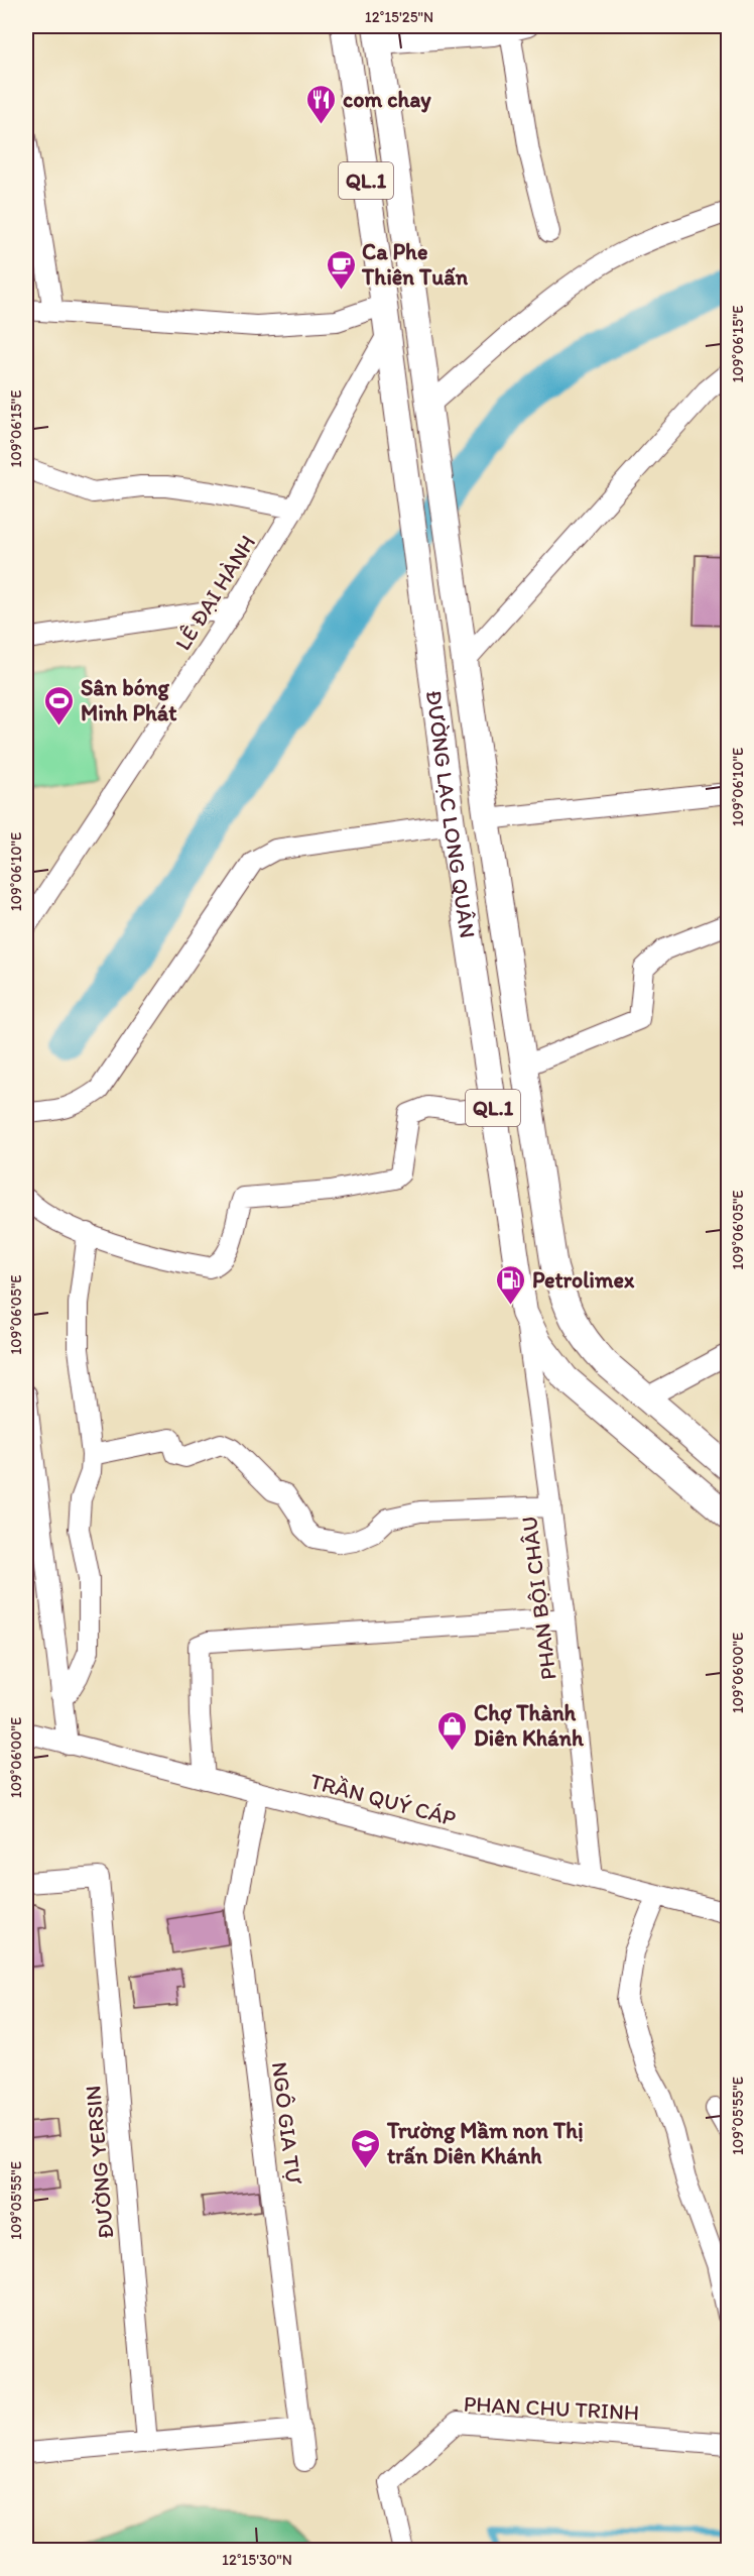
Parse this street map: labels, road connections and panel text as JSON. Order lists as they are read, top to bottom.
{
  "streets": {
    "main road": ["QL.1", "ĐƯỜNG LẠC LONG QUÂN"],
    "street": [
      "LÊ ĐẠI HÀNH",
      "PHAN BỘI CHÂU",
      "TRẦN QUÝ CÁP",
      "NGÔ GIA TỰ",
      "ĐƯỜNG YERSIN",
      "PHAN CHU TRINH"
    ]
  },
  "crossings": [
    ["LÊ ĐẠI HÀNH", "ĐƯỜNG LẠC LONG QUÂN"],
    ["ĐƯỜNG LẠC LONG QUÂN", "PHAN BỘI CHÂU"],
    ["PHAN BỘI CHÂU", "TRẦN QUÝ CÁP"],
    ["TRẦN QUÝ CÁP", "NGÔ GIA TỰ"]
  ],
  "places": {
    "restaurant": ["com chay"],
    "cafe": ["Ca Phe Thiên Tuấn"],
    "sports": ["Sân bóng Minh Phát"],
    "fuel station": ["Petrolimex"],
    "shop": ["Chợ Thành Diên Khánh"],
    "school or university": ["Trường Mầm non Thị trấn Diên Khánh"]
  },
  "coordinates": [
    "12°15'25\"N",
    "109°06'15\"E",
    "109°06'10\"E",
    "109°06'05\"E",
    "109°06'00\"E",
    "109°05'55\"E",
    "12°15'30\"N"
  ]
}
